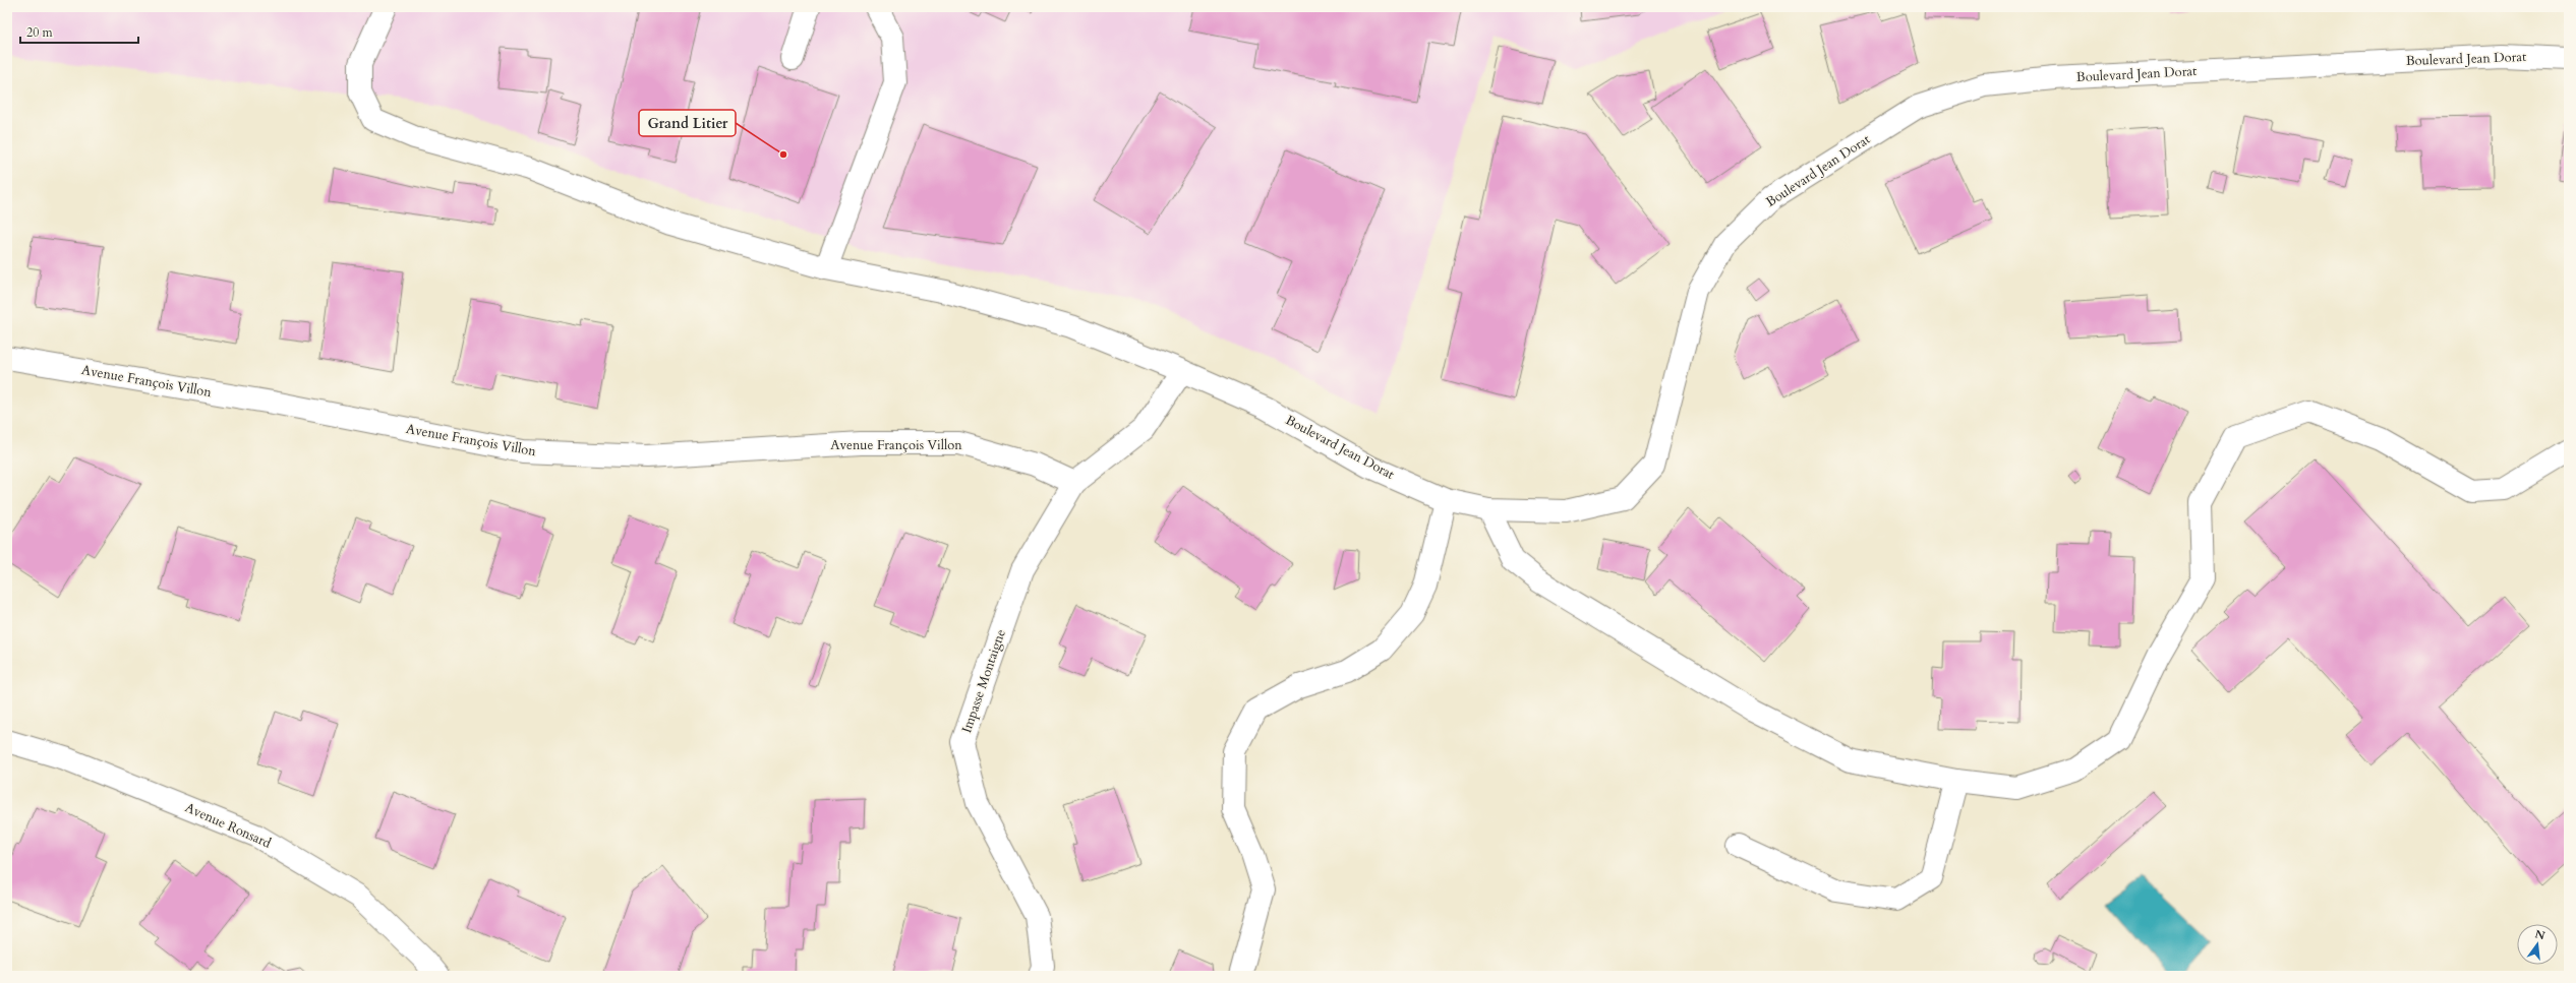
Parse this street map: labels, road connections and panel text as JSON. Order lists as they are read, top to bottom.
{
  "streets": {
    "street": [
      "Boulevard Jean Dorat",
      "Avenue François Villon",
      "Impasse Montaigne",
      "Avenue Ronsard"
    ]
  },
  "crossings": [
    ["Avenue François Villon", "Impasse Montaigne"]
  ],
  "places": ["Grand Litier"],
  "scale_bar": "20 m",
  "north": "top"
}
